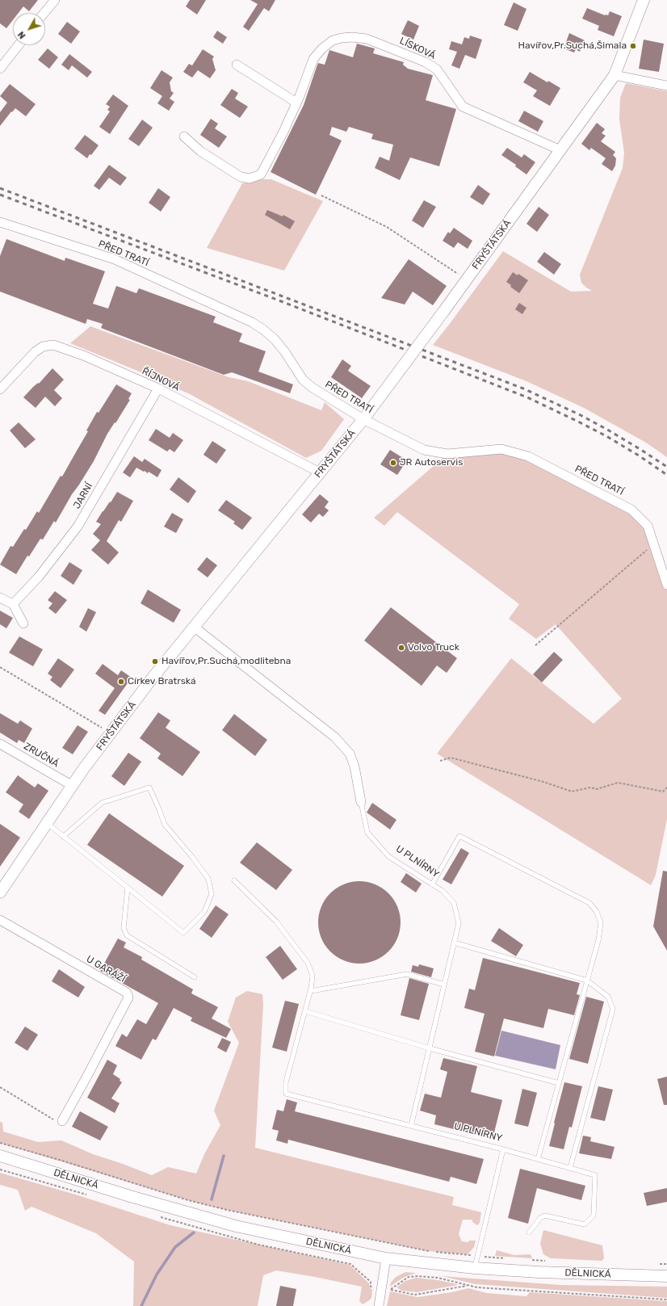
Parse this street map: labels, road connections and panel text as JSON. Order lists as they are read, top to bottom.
{
  "streets": {
    "street": [
      "LÍSKOVÁ",
      "FRYŠTÁTSKÁ",
      "PŘED TRATÍ",
      "ŘÍJNOVÁ",
      "JARNÍ",
      "ZRUČNÁ",
      "U PLNÍRNY",
      "U GARÁŽÍ",
      "DĚLNICKÁ"
    ]
  },
  "crossings": [
    ["LÍSKOVÁ", "FRYŠTÁTSKÁ"],
    ["FRYŠTÁTSKÁ", "PŘED TRATÍ"],
    ["FRYŠTÁTSKÁ", "ŘÍJNOVÁ"],
    ["FRYŠTÁTSKÁ", "ZRUČNÁ"],
    ["FRYŠTÁTSKÁ", "U PLNÍRNY"],
    ["ŘÍJNOVÁ", "JARNÍ"],
    ["U PLNÍRNY", "DĚLNICKÁ"]
  ],
  "places": [
    "Havířov,Pr.Suchá,Šimala",
    "JR Autoservis",
    "Volvo Truck",
    "Havířov,Pr.Suchá,modlitebna",
    "Církev Bratrská"
  ],
  "north": "bottom left"
}
